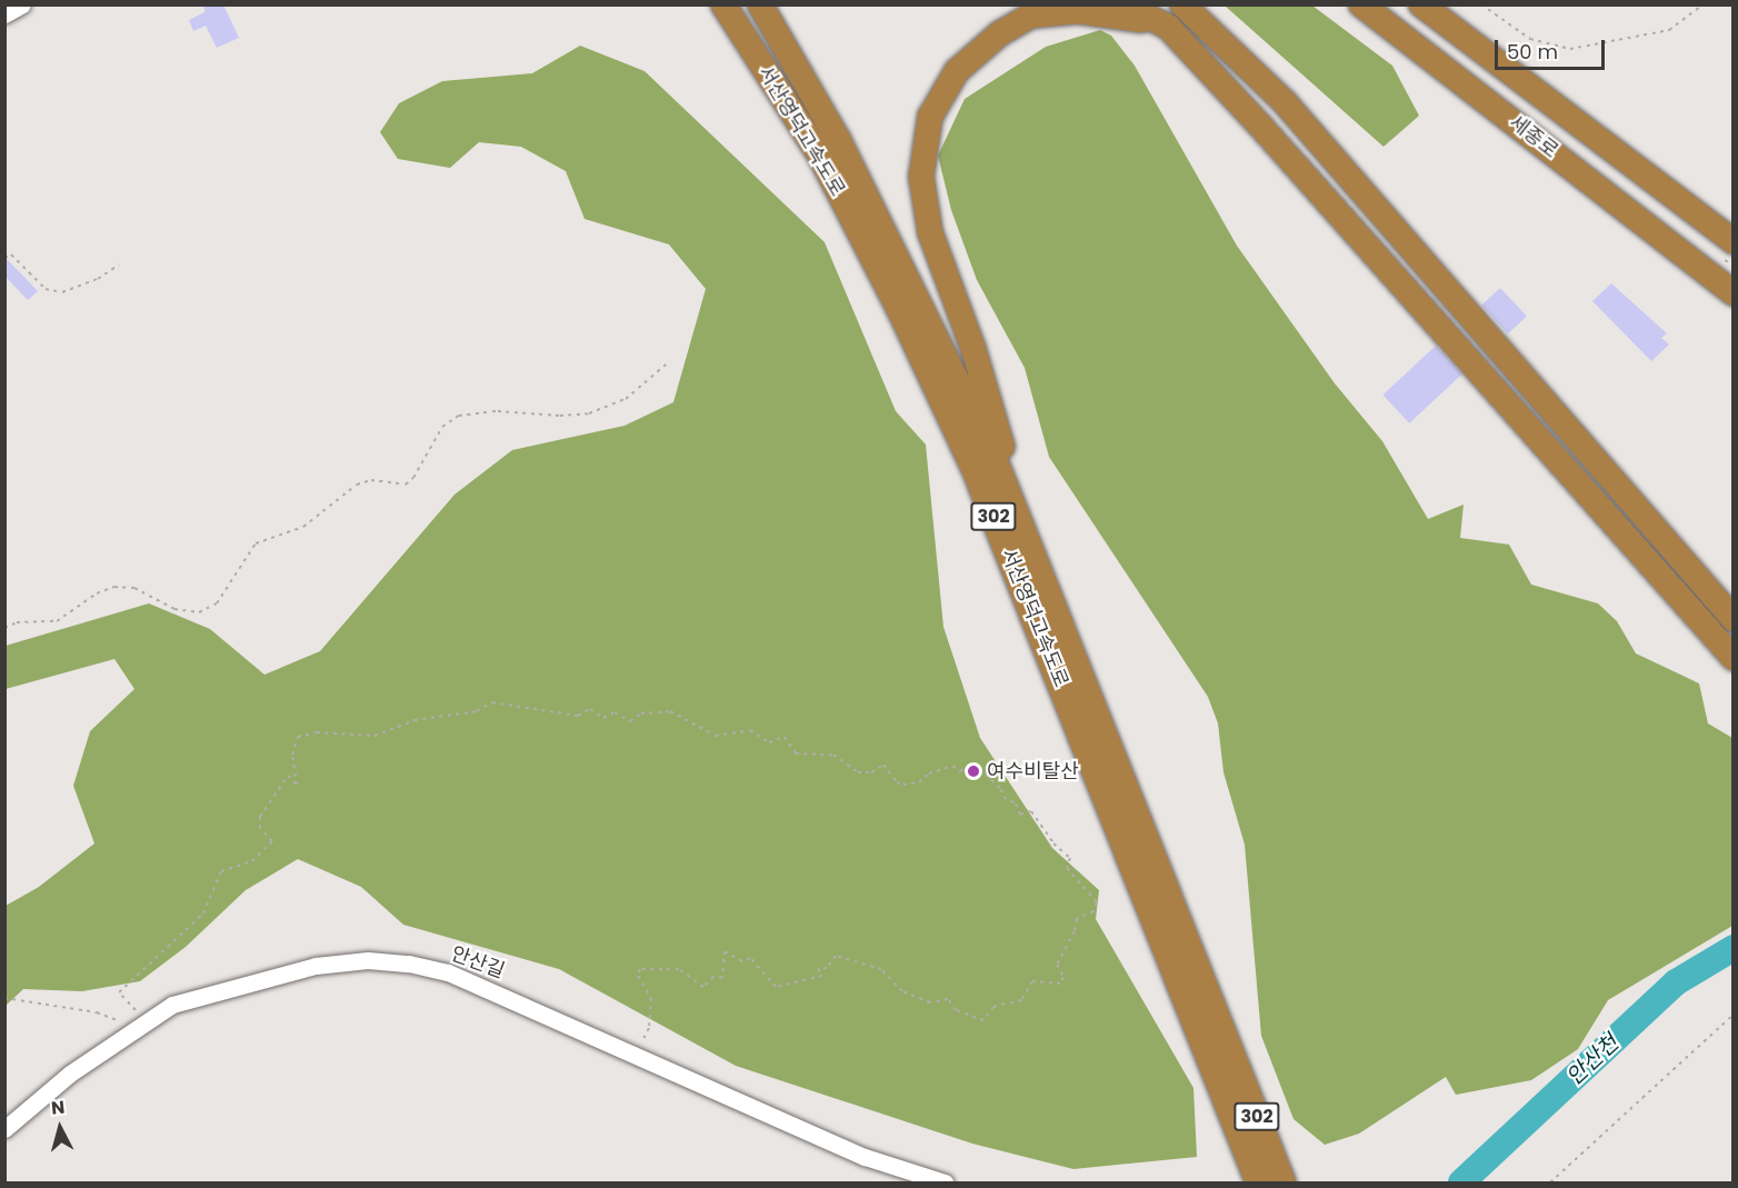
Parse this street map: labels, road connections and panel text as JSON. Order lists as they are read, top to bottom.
{
  "streets": {
    "highway": ["서산영덕고속도로", "세종로", "302"],
    "street": ["안산길"]
  },
  "water": ["안산천"],
  "places": ["여수비탈산"],
  "scale_bar": "50 m",
  "north": "top"
}
